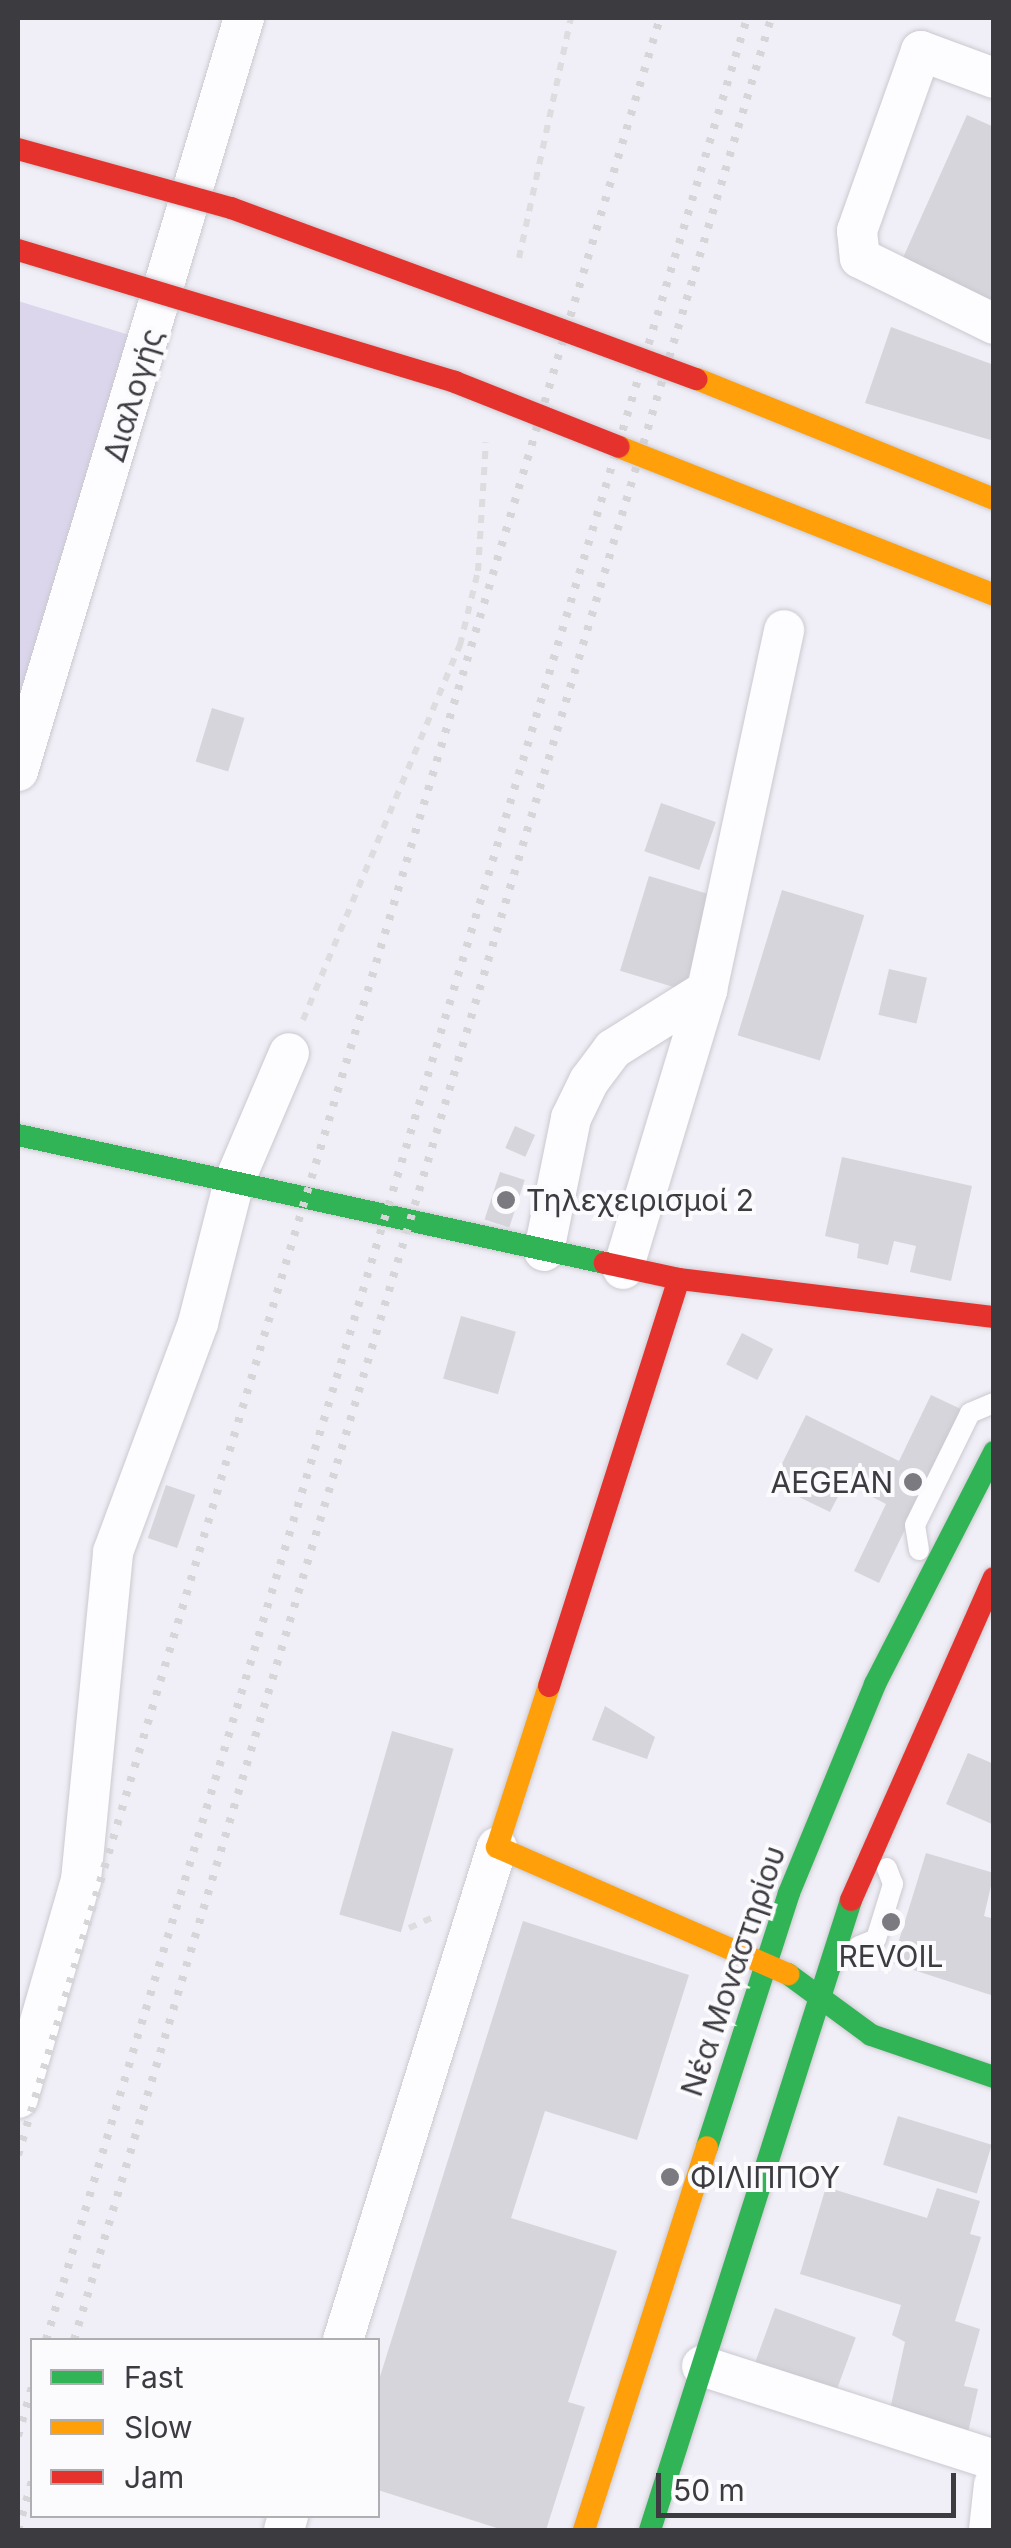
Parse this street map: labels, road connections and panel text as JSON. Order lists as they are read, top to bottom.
{
  "streets": {
    "main road": ["Νέα Μοναστηρίου"],
    "street": ["Διαλογής"]
  },
  "places": [
    "Τηλεχειρισμοί 2",
    "AEGEAN",
    "REVOIL",
    "ΦΙΛΙΠΠΟΥ"
  ],
  "legend": ["Fast", "Slow", "Jam"],
  "scale_bar": "50 m"
}
